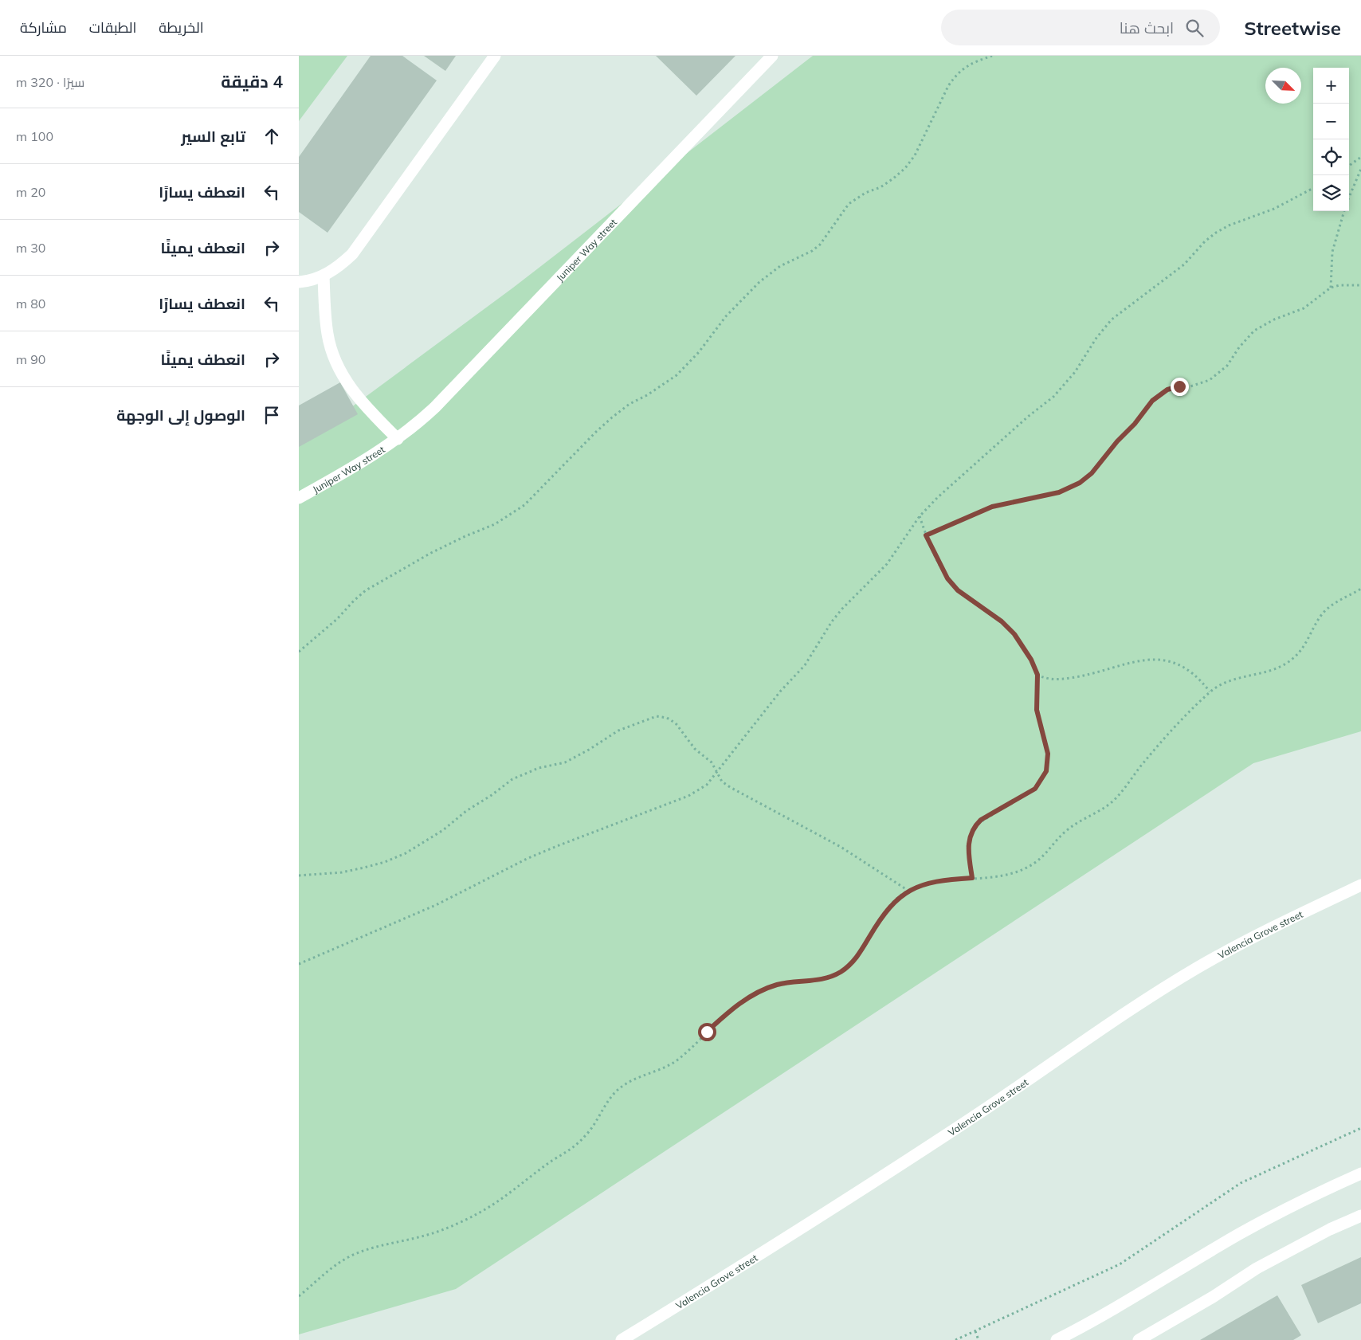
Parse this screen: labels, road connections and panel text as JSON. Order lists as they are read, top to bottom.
{
  "streets": {
    "street": ["Juniper Way street", "Valencia Grove street"]
  },
  "north": "bottom right",
  "page": {
    "header": "Streetwise",
    "search": "ابحث هنا",
    "nav": ["الخريطة", "الطبقات", "مشاركة"],
    "heading": ["4 دقيقة", "سيرًا · 320 m"],
    "map_buttons": ["+", "−"],
    "list": [
      ["تابع السير", "100 m"],
      ["انعطف يسارًا", "20 m"],
      ["انعطف يمينًا", "30 m"],
      ["انعطف يسارًا", "80 m"],
      ["انعطف يمينًا", "90 m"],
      "الوصول إلى الوجهة"
    ]
  }
}
